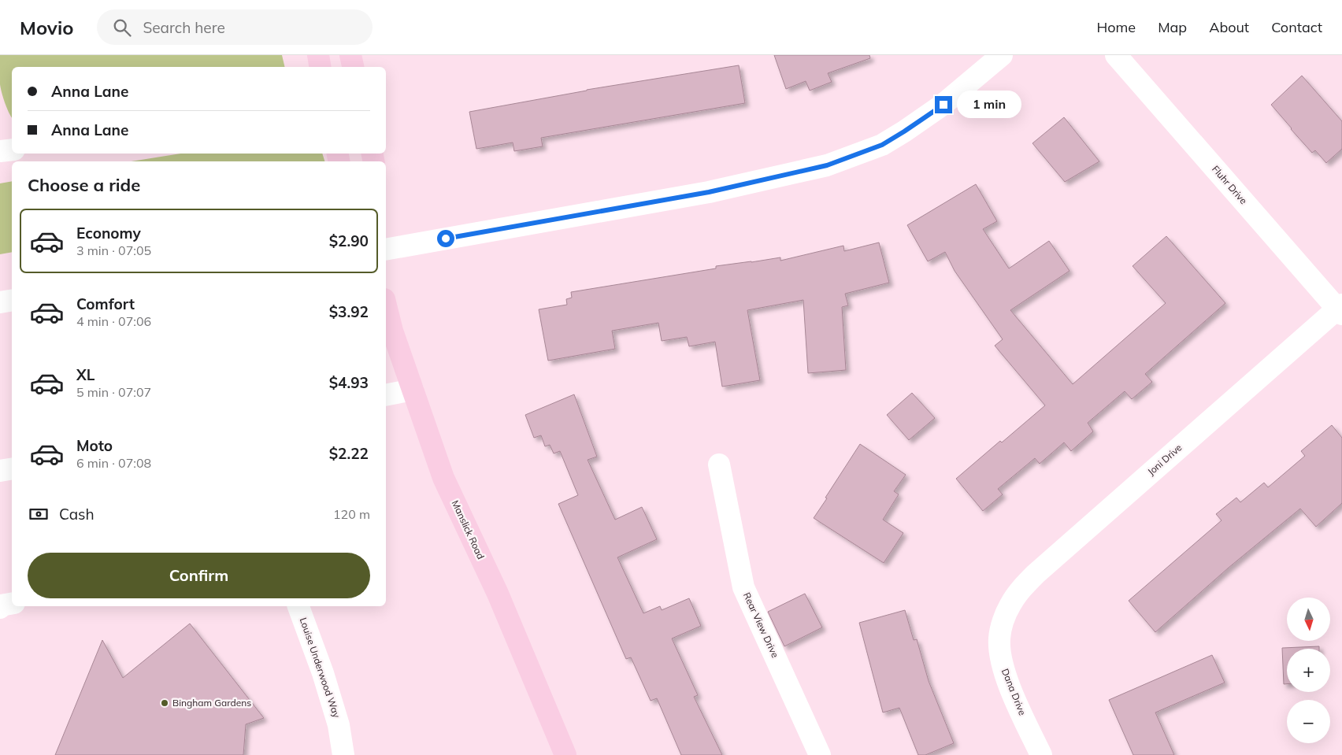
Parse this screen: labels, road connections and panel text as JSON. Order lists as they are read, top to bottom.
{
  "streets": {
    "main road": ["Manslick Road"],
    "street": [
      "Fluhr Drive",
      "Joni Drive",
      "Rear View Drive",
      "Louise Underwood Way",
      "Dana Drive"
    ]
  },
  "crossings": [
    ["Fluhr Drive", "Joni Drive"],
    ["Joni Drive", "Dana Drive"]
  ],
  "places": ["Bingham Gardens"],
  "north": "bottom",
  "page": {
    "header": "Movio",
    "search": "Search here",
    "nav": [
      "Home",
      "Map",
      "About",
      "Contact"
    ],
    "banner": ["Anna Lane", "Anna Lane"],
    "bubble": "1 min",
    "heading": "Choose a ride",
    "list": [
      {
        "name": "Economy",
        "note": "3 min · 07:05",
        "value": "$2.90"
      },
      {
        "name": "Comfort",
        "note": "4 min · 07:06",
        "value": "$3.92"
      },
      {
        "name": "XL",
        "note": "5 min · 07:07",
        "value": "$4.93"
      },
      {
        "name": "Moto",
        "note": "6 min · 07:08",
        "value": "$2.22"
      }
    ],
    "pay": ["Cash", "120 m"],
    "buttons": "Confirm",
    "map_buttons": ["+", "−"]
  }
}
